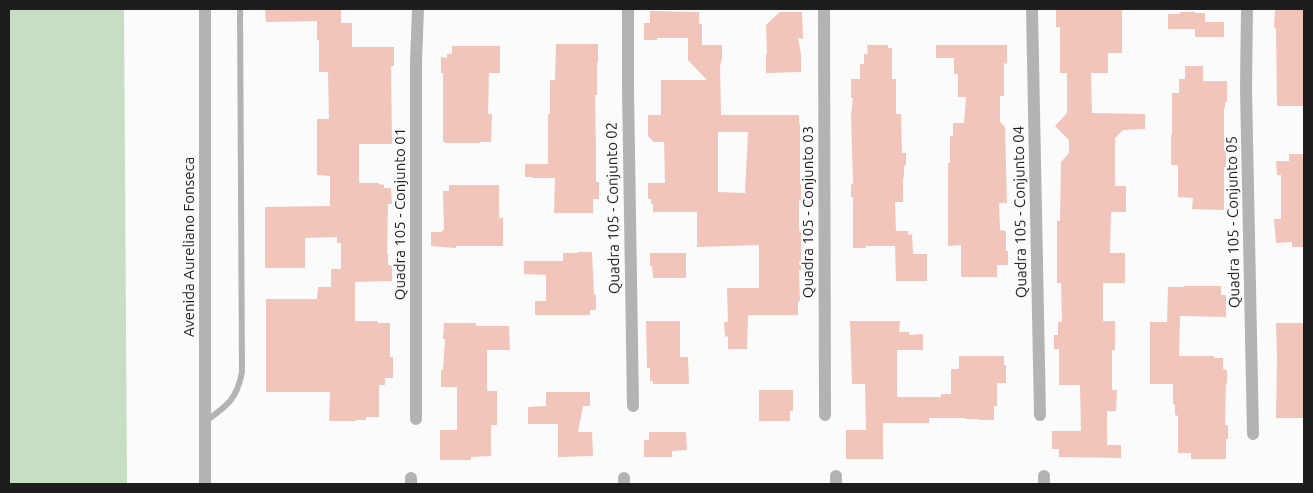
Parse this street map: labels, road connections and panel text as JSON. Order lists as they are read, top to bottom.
{
  "streets": {
    "street": [
      "Quadra 105 - Conjunto 02",
      "Quadra 105 - Conjunto 03",
      "Quadra 105 - Conjunto 04",
      "Quadra 105 - Conjunto 01",
      "Quadra 105 - Conjunto 05",
      "Avenida Aureliano Fonseca"
    ]
  }
}
